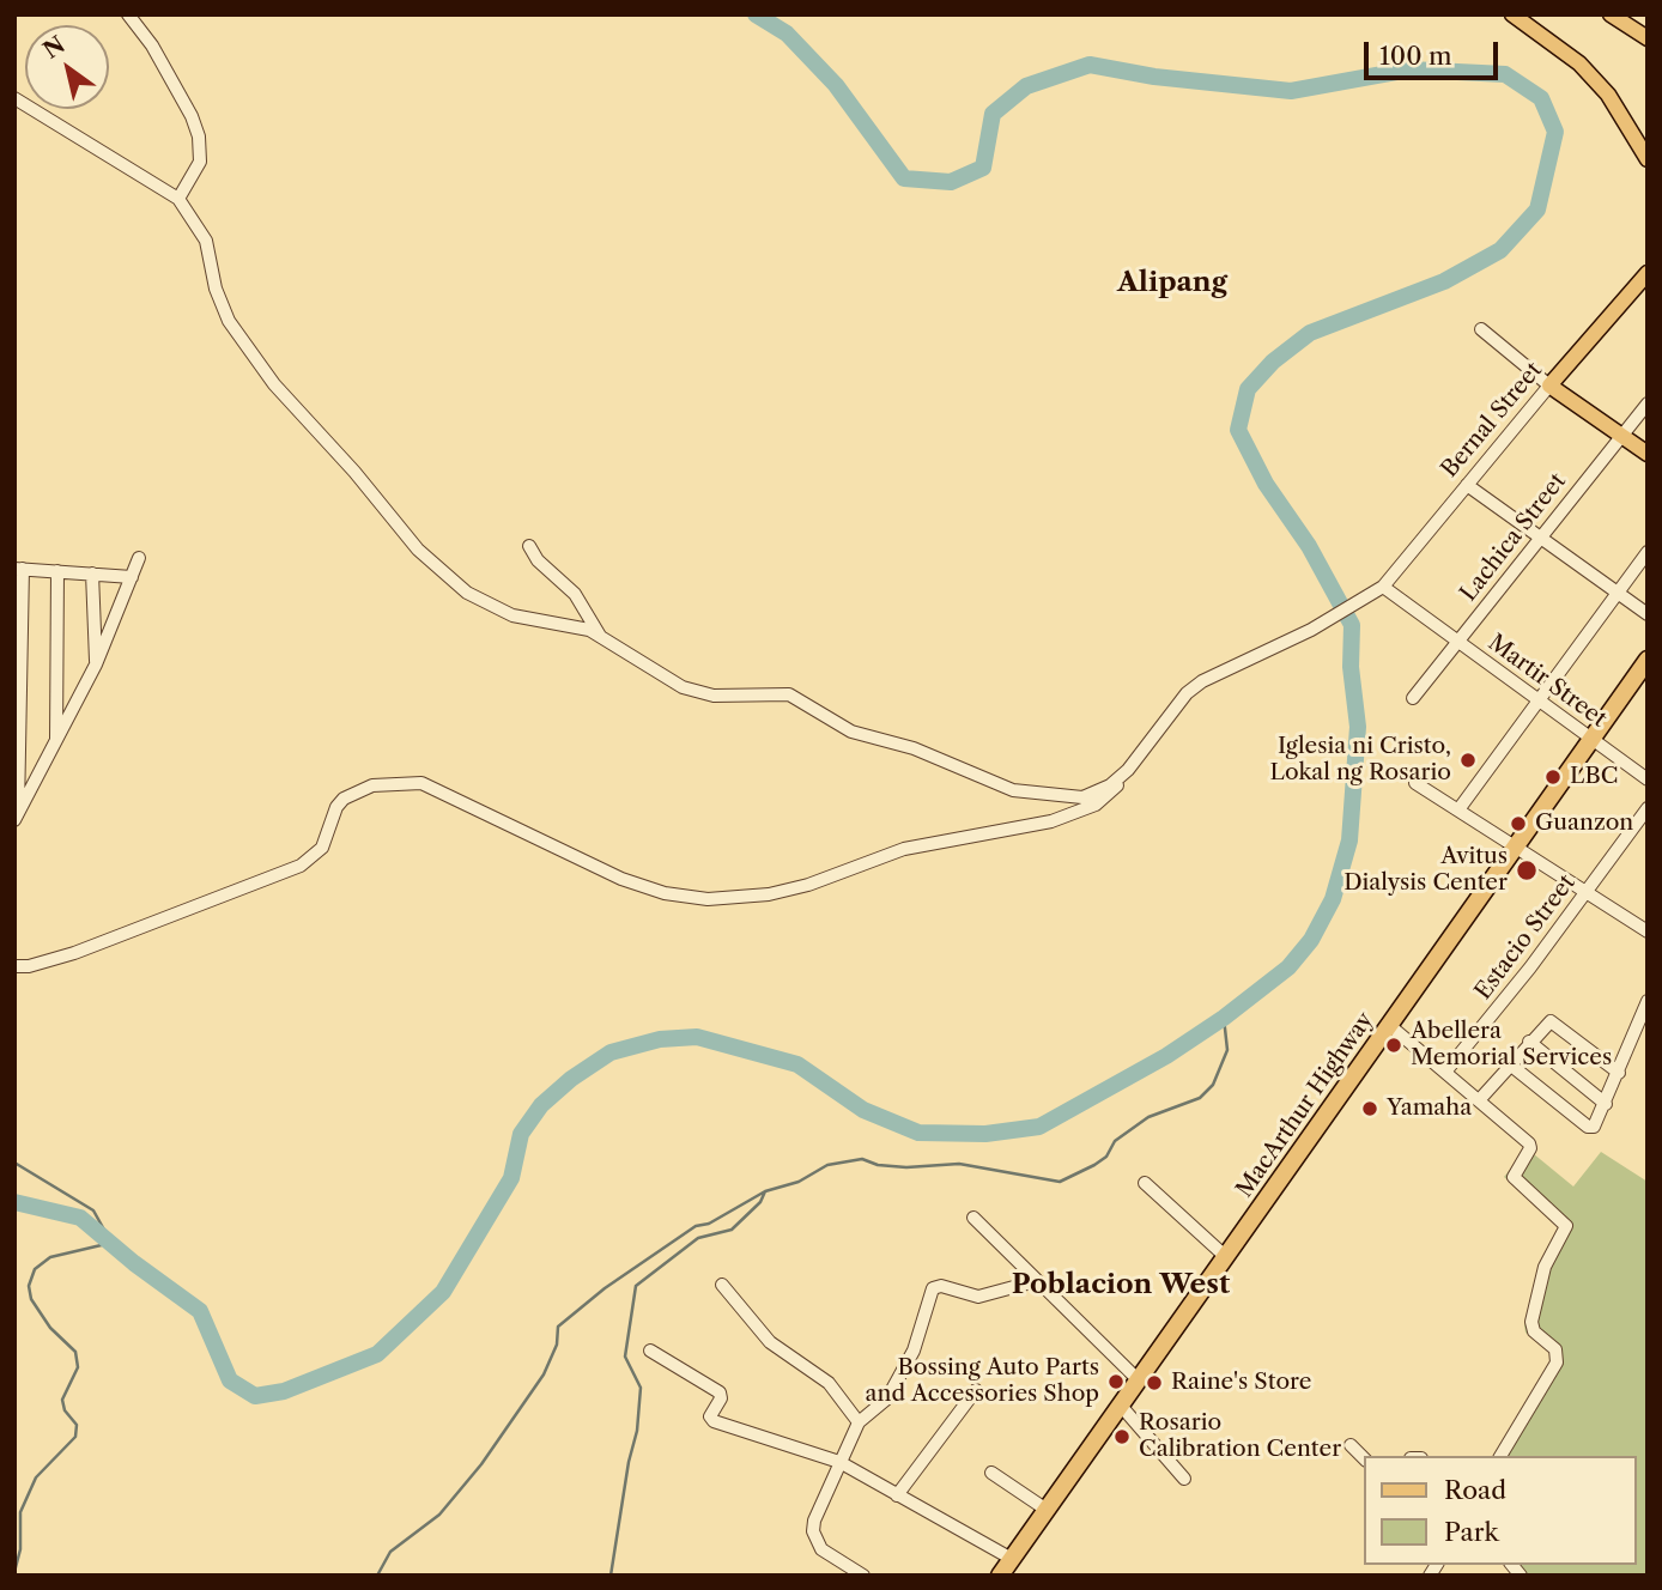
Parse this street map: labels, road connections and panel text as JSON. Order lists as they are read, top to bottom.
{
  "streets": {
    "highway": ["MacArthur Highway"],
    "main road": ["Bernal Street"],
    "street": ["Lachica Street", "Martir Street", "Estacio Street"]
  },
  "crossings": [
    ["Bernal Street", "Martir Street"],
    ["Lachica Street", "Martir Street"],
    ["Martir Street", "MacArthur Highway"]
  ],
  "districts": ["Alipang", "Poblacion West"],
  "places": [
    "Iglesia ni Cristo, Lokal ng Rosario",
    "LBC",
    "Guanzon",
    "Avitus Dialysis Center",
    "Abellera Memorial Services",
    "Yamaha",
    "Bossing Auto Parts and Accessories Shop",
    "Raine's Store",
    "Rosario Calibration Center"
  ],
  "legend": ["Road", "Park"],
  "scale_bar": "100 m",
  "north": "top left"
}
